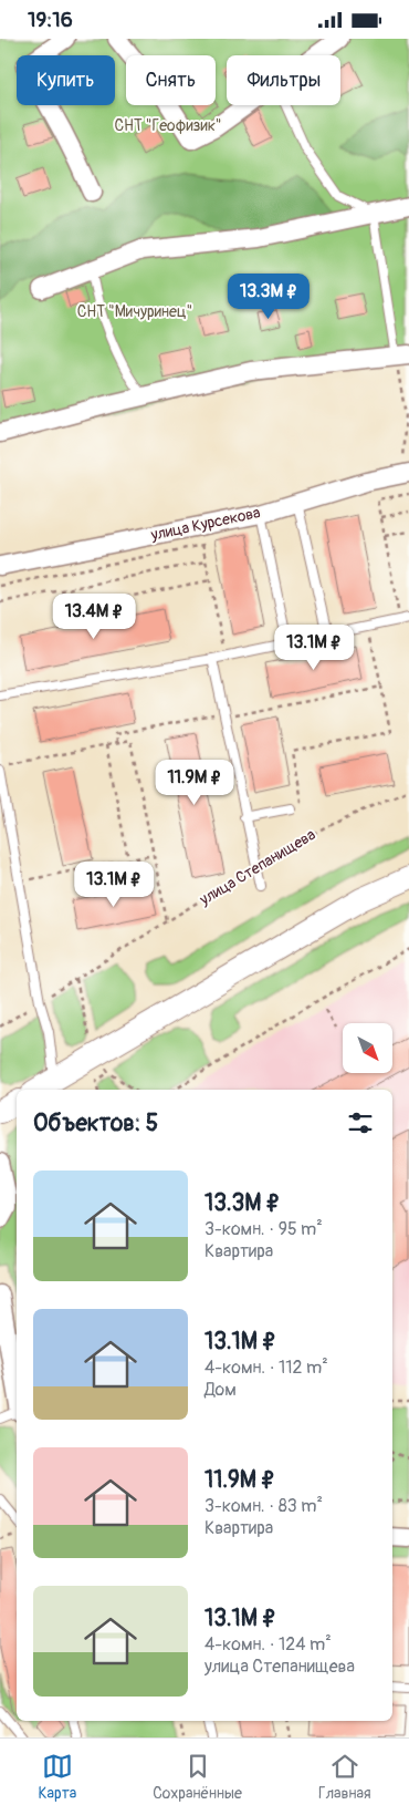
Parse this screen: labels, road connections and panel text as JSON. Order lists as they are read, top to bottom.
{
  "streets": {
    "street": ["улица Курсекова"],
    "path": ["улица Степанищева"]
  },
  "parks": ["СНТ \"Геофизик\"", "СНТ \"Мичуринец\""],
  "north": "bottom right",
  "page": {
    "status": "19:16",
    "chip": ["Купить", "Снять", "Фильтры"],
    "price": [
      "13.3M ₽",
      "13.4M ₽",
      "13.1M ₽",
      "11.9M ₽",
      "13.1M ₽"
    ],
    "heading": "Объектов: 5",
    "list": [
      {
        "name": "13.3M ₽",
        "note": "3-комн. · 95 m² · Квартира"
      },
      {
        "name": "13.1M ₽",
        "note": "4-комн. · 112 m² · Дом"
      },
      {
        "name": "11.9M ₽",
        "note": "3-комн. · 83 m² · Квартира"
      },
      {
        "name": "13.1M ₽",
        "note": "4-комн. · 124 m² · улица Степанищева"
      }
    ],
    "tabs": ["Карта", "Сохранённые", "Главная"]
  }
}
